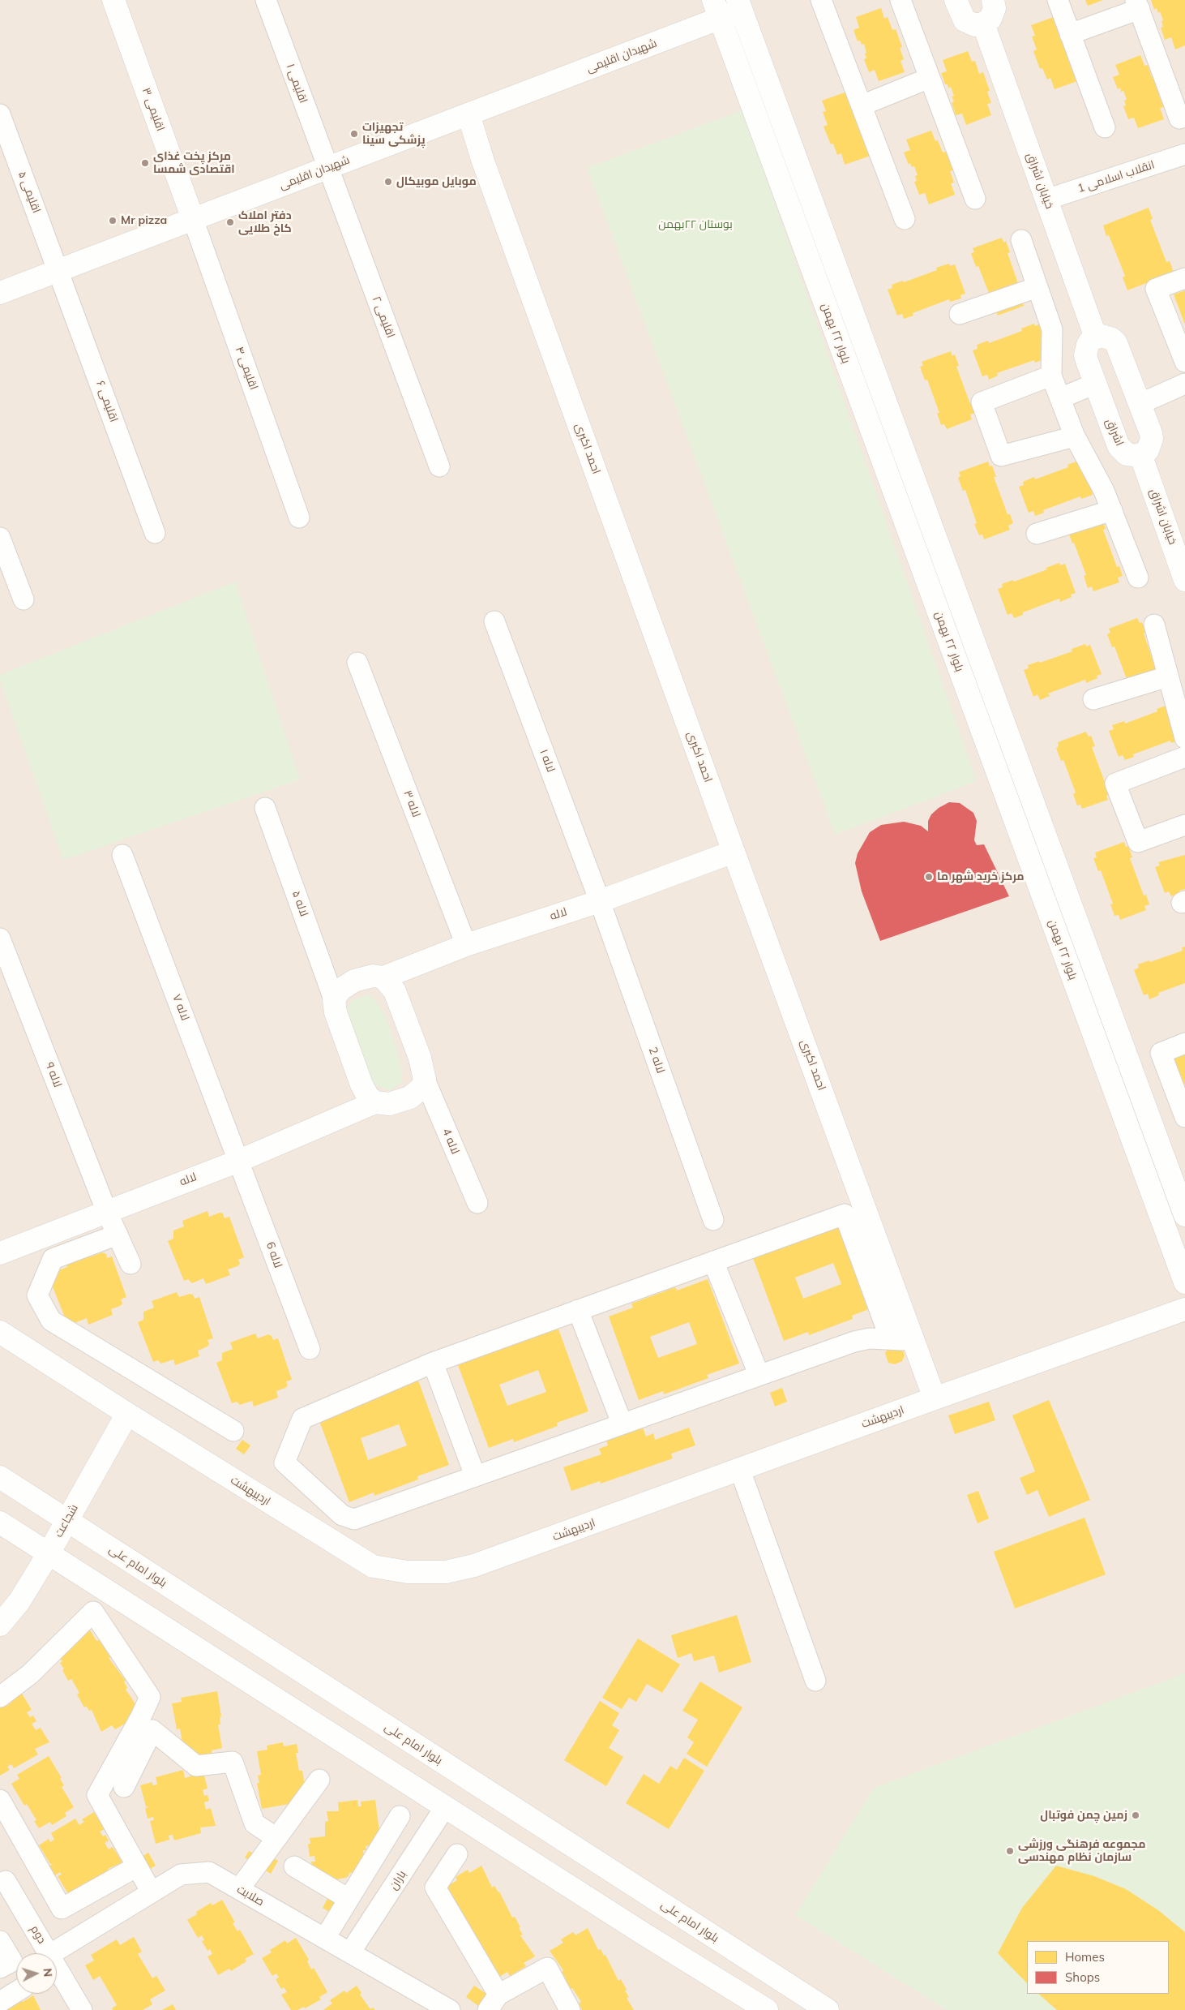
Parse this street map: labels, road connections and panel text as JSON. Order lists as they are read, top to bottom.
{
  "streets": {
    "street": [
      "شهیدان اقلیمی",
      "اقلیمی ۱",
      "اقلیمی ۳",
      "انقلاب اسلامی 1",
      "خیابان اشراق",
      "اقلیمی ۵",
      "اقلیمی ۲",
      "بلوار ۲۲ بهمن",
      "اقلیمی ۴",
      "اقلیمی ۶",
      "اشراق",
      "احمد اکبری",
      "لاله ۱",
      "لاله ۳",
      "لاله ۵",
      "لاله",
      "لاله ۷",
      "لاله 2",
      "لاله ۹",
      "لاله 4",
      "لاله 6",
      "اردیبهشت",
      "شجاعت",
      "بلوار امام علی",
      "باران",
      "صلابت",
      "دوم"
    ]
  },
  "crossings": [
    ["شهیدان اقلیمی", "اقلیمی ۱"],
    ["شهیدان اقلیمی", "اقلیمی ۳"],
    ["شهیدان اقلیمی", "اقلیمی ۵"],
    ["شهیدان اقلیمی", "اقلیمی ۲"],
    ["شهیدان اقلیمی", "بلوار ۲۲ بهمن"],
    ["شهیدان اقلیمی", "اقلیمی ۴"],
    ["شهیدان اقلیمی", "اقلیمی ۶"],
    ["شهیدان اقلیمی", "احمد اکبری"],
    ["اقلیمی ۱", "اقلیمی ۲"],
    ["اقلیمی ۳", "اقلیمی ۴"],
    ["انقلاب اسلامی 1", "خیابان اشراق"],
    ["خیابان اشراق", "اشراق"],
    ["اقلیمی ۵", "اقلیمی ۶"],
    ["احمد اکبری", "لاله"],
    ["احمد اکبری", "اردیبهشت"],
    ["لاله ۱", "لاله"],
    ["لاله ۱", "لاله 2"],
    ["لاله ۳", "لاله"],
    ["لاله ۵", "لاله"],
    ["لاله", "لاله ۷"],
    ["لاله", "لاله 2"],
    ["لاله", "لاله ۹"],
    ["لاله", "لاله 6"],
    ["لاله ۷", "لاله 6"],
    ["اردیبهشت", "شجاعت"],
    ["شجاعت", "بلوار امام علی"],
    ["باران", "صلابت"]
  ],
  "parks": ["بوستان ۲۲بهمن"],
  "places": [
    "تجهیزات پزشکی سینا",
    "مرکز پخت غذای اقتصادی شمسا",
    "موبایل موبیکال",
    "Mr pizza",
    "دفتر املاک کاخ طلایی",
    "مرکز خرید شهر ما",
    "زمین چمن فوتبال",
    "مجموعه فرهنگی ورزشی سازمان نظام مهندسی"
  ],
  "legend": ["Homes", "Shops"],
  "north": "right"
}
